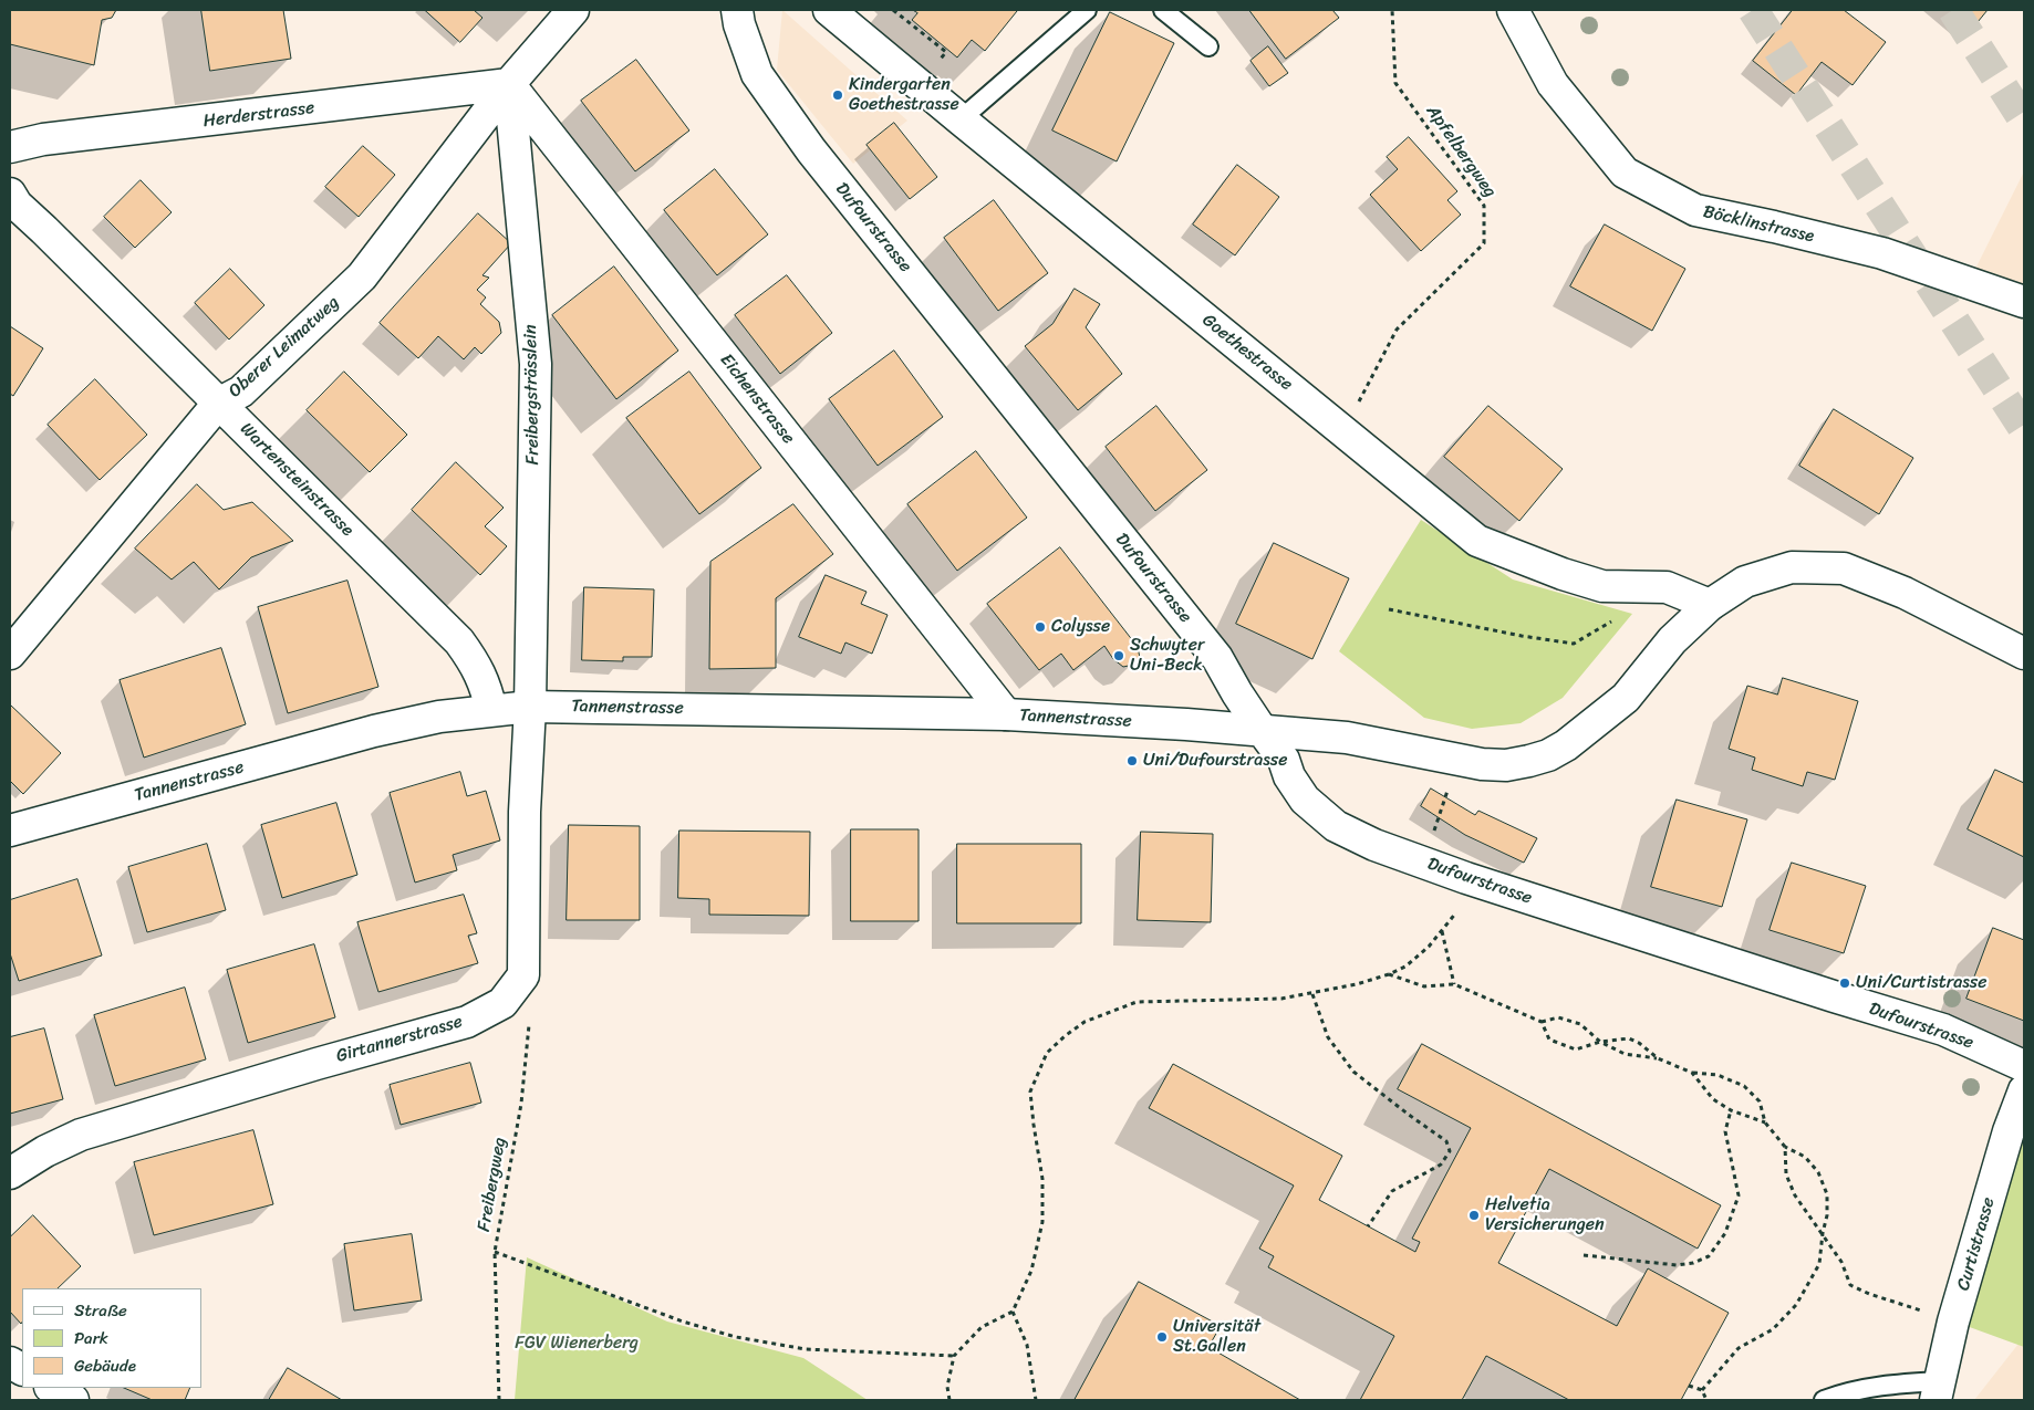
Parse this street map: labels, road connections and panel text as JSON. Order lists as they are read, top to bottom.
{
  "streets": {
    "street": [
      "Herderstrasse",
      "Böcklinstrasse",
      "Dufourstrasse",
      "Oberer Leimatweg",
      "Goethestrasse",
      "Freibergsträsslein",
      "Eichenstrasse",
      "Wartensteinstrasse",
      "Tannenstrasse",
      "Girtannerstrasse",
      "Curtistrasse"
    ],
    "path": ["Apfelbergweg", "Freibergweg"]
  },
  "crossings": [
    ["Herderstrasse", "Oberer Leimatweg"],
    ["Herderstrasse", "Freibergsträsslein"],
    ["Herderstrasse", "Eichenstrasse"],
    ["Apfelbergweg", "Goethestrasse"],
    ["Dufourstrasse", "Tannenstrasse"],
    ["Oberer Leimatweg", "Freibergsträsslein"],
    ["Oberer Leimatweg", "Eichenstrasse"],
    ["Oberer Leimatweg", "Wartensteinstrasse"],
    ["Goethestrasse", "Tannenstrasse"],
    ["Freibergsträsslein", "Eichenstrasse"],
    ["Freibergsträsslein", "Tannenstrasse"],
    ["Eichenstrasse", "Tannenstrasse"],
    ["Wartensteinstrasse", "Tannenstrasse"],
    ["Girtannerstrasse", "Freibergweg"]
  ],
  "parks": ["FGV Wienerberg"],
  "places": [
    "Kindergarten Goethestrasse",
    "Colysse",
    "Schwyter Uni-Beck",
    "Uni/Dufourstrasse",
    "Uni/Curtistrasse",
    "Helvetia Versicherungen",
    "Universität St.Gallen"
  ],
  "legend": ["Straße", "Park", "Gebäude"]
}
